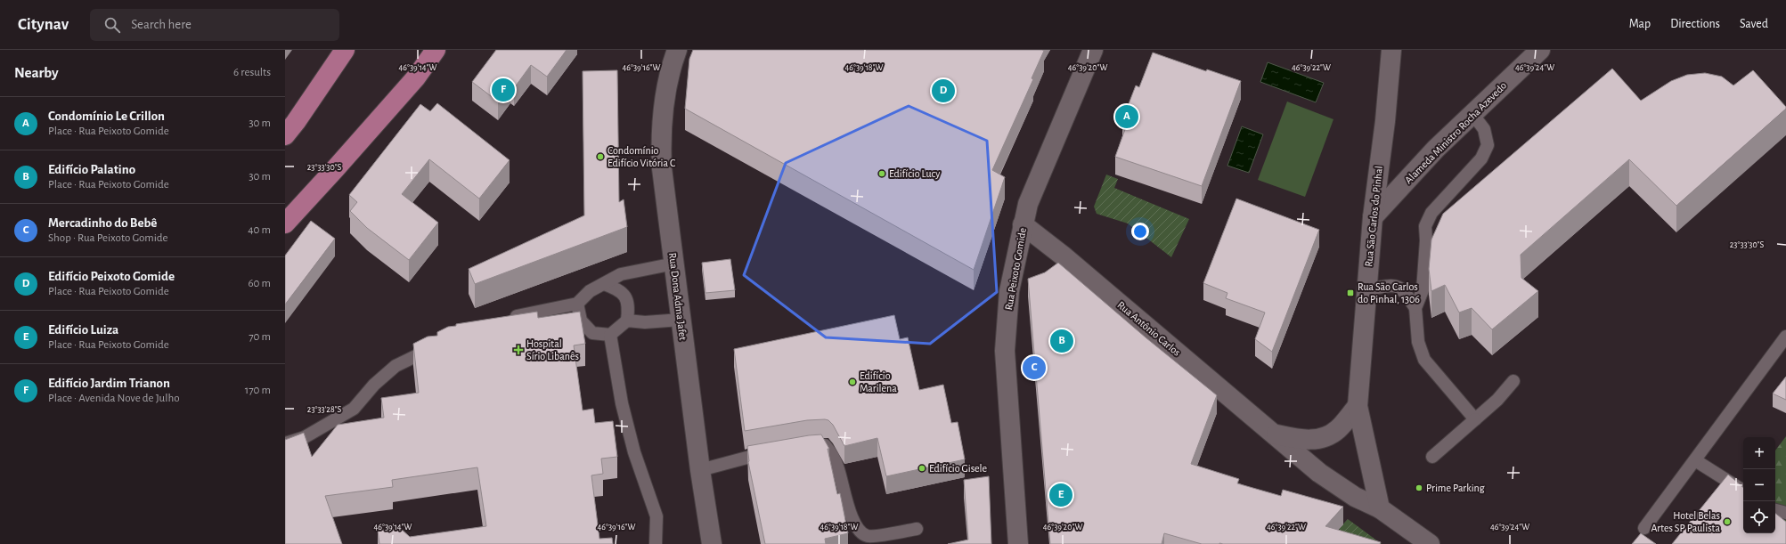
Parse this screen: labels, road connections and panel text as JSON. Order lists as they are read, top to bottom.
{
  "streets": {
    "street": [
      "Alameda Ministro Rocha Azevedo",
      "Rua São Carlos do Pinhal",
      "Rua Peixoto Gomide",
      "Rua Dona Adma Jafet",
      "Rua Antônio Carlos"
    ]
  },
  "crossings": [
    ["Alameda Ministro Rocha Azevedo", "Rua São Carlos do Pinhal"],
    ["Rua São Carlos do Pinhal", "Rua Antônio Carlos"],
    ["Rua Peixoto Gomide", "Rua Antônio Carlos"]
  ],
  "places": {
    "other": [
      "Condomínio Edifício Vitória C",
      "Edifício Lucy",
      "Edifício Marilena",
      "Edifício Gisele",
      "Prime Parking",
      "Hotel Belas Artes SP Paulista"
    ],
    "transit": ["Rua São Carlos do Pinhal, 1306"],
    "health": ["Hospital Sírio Libanês"]
  },
  "page": {
    "header": "Citynav",
    "search": "Search here",
    "nav": ["Map", "Directions", "Saved"],
    "heading": ["Nearby", "6 results"],
    "pins": [
      "F",
      "D",
      "A",
      "B",
      "C",
      "E"
    ],
    "list": [
      {
        "mark": "A",
        "name": "Condomínio Le Crillon",
        "note": "Place · Rua Peixoto Gomide",
        "value": "30 m"
      },
      {
        "mark": "B",
        "name": "Edifício Palatino",
        "note": "Place · Rua Peixoto Gomide",
        "value": "30 m"
      },
      {
        "mark": "C",
        "name": "Mercadinho do Bebê",
        "note": "Shop · Rua Peixoto Gomide",
        "value": "40 m"
      },
      {
        "mark": "D",
        "name": "Edifício Peixoto Gomide",
        "note": "Place · Rua Peixoto Gomide",
        "value": "60 m"
      },
      {
        "mark": "E",
        "name": "Edifício Luiza",
        "note": "Place · Rua Peixoto Gomide",
        "value": "70 m"
      },
      {
        "mark": "F",
        "name": "Edifício Jardim Trianon",
        "note": "Place · Avenida Nove de Julho",
        "value": "170 m"
      }
    ],
    "map_buttons": ["+", "−"]
  },
  "coordinates": [
    "46°39'14\"W",
    "46°39'16\"W",
    "46°39'18\"W",
    "46°39'20\"W",
    "46°39'22\"W",
    "46°39'24\"W",
    "23°33'30\"S",
    "23°33'28\"S"
  ]
}
